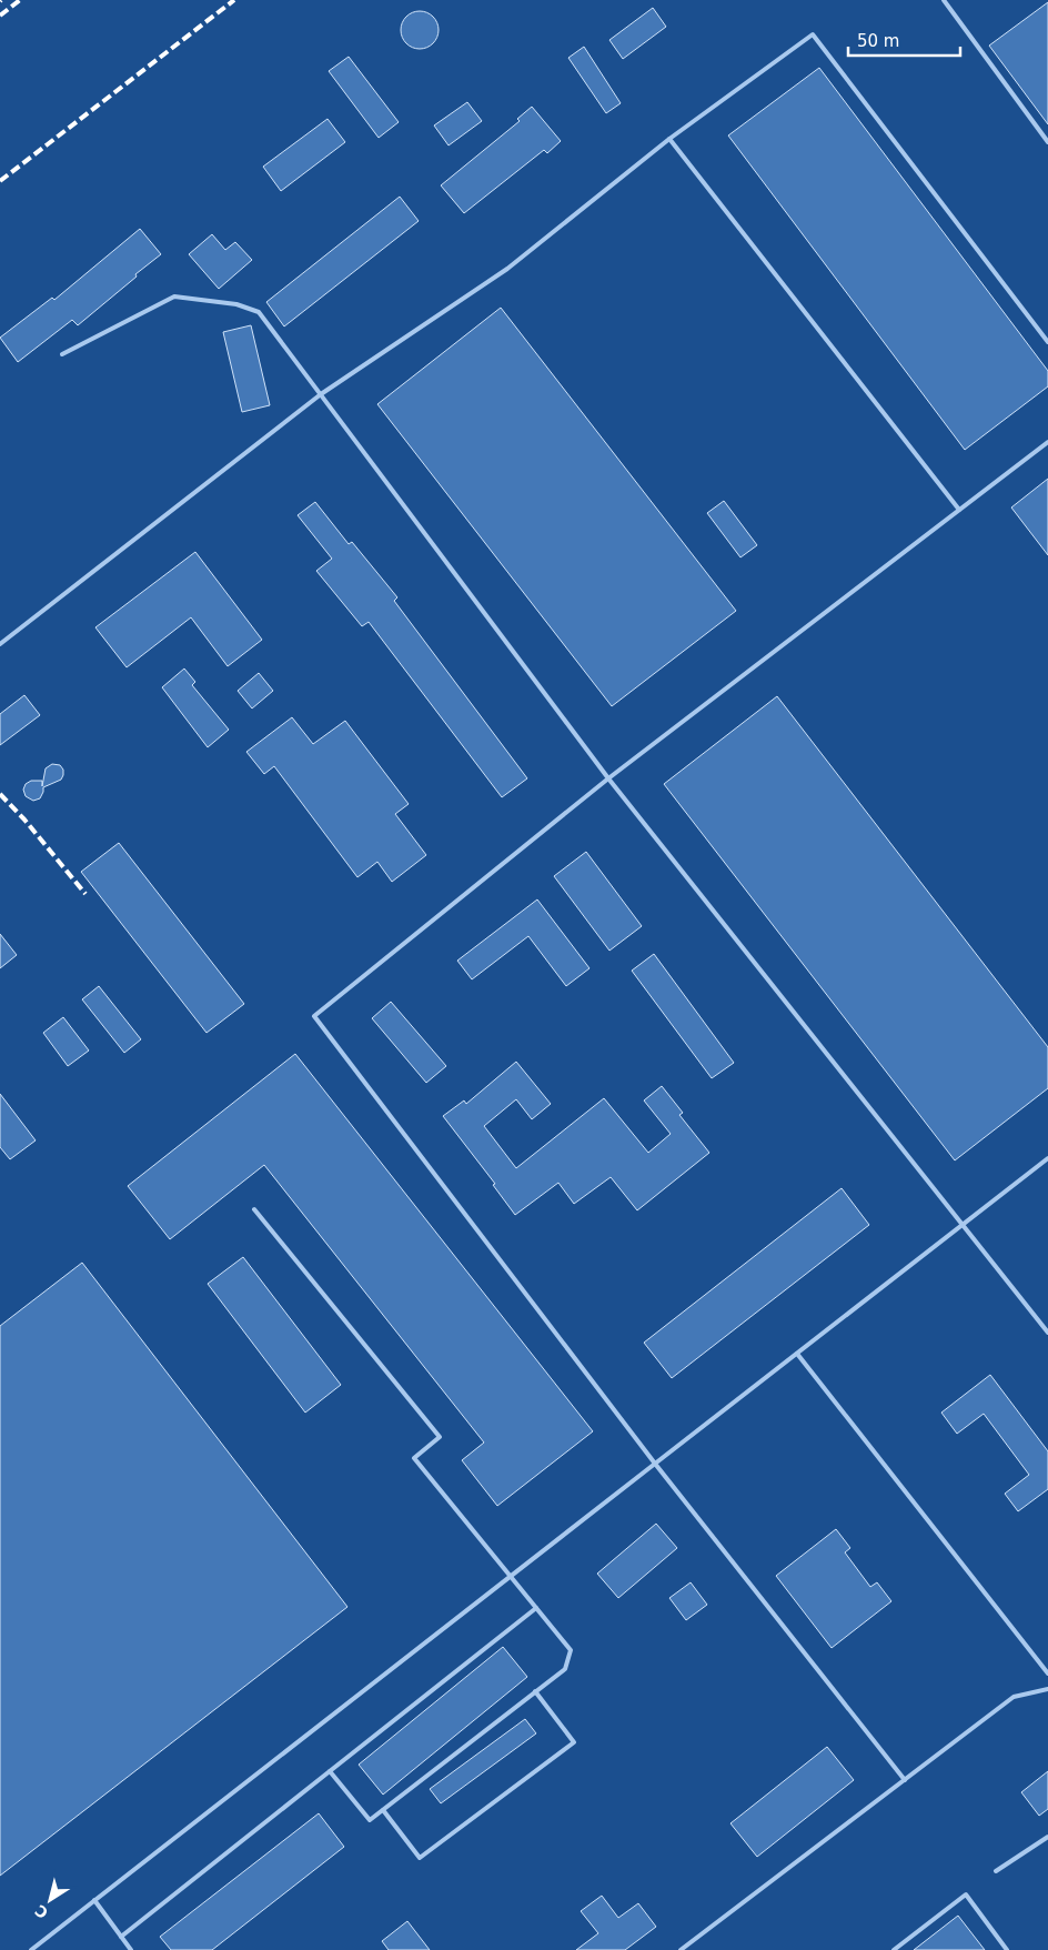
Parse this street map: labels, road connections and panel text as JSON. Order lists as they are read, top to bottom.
{
  "scale_bar": "50 m",
  "north": "bottom left"
}
